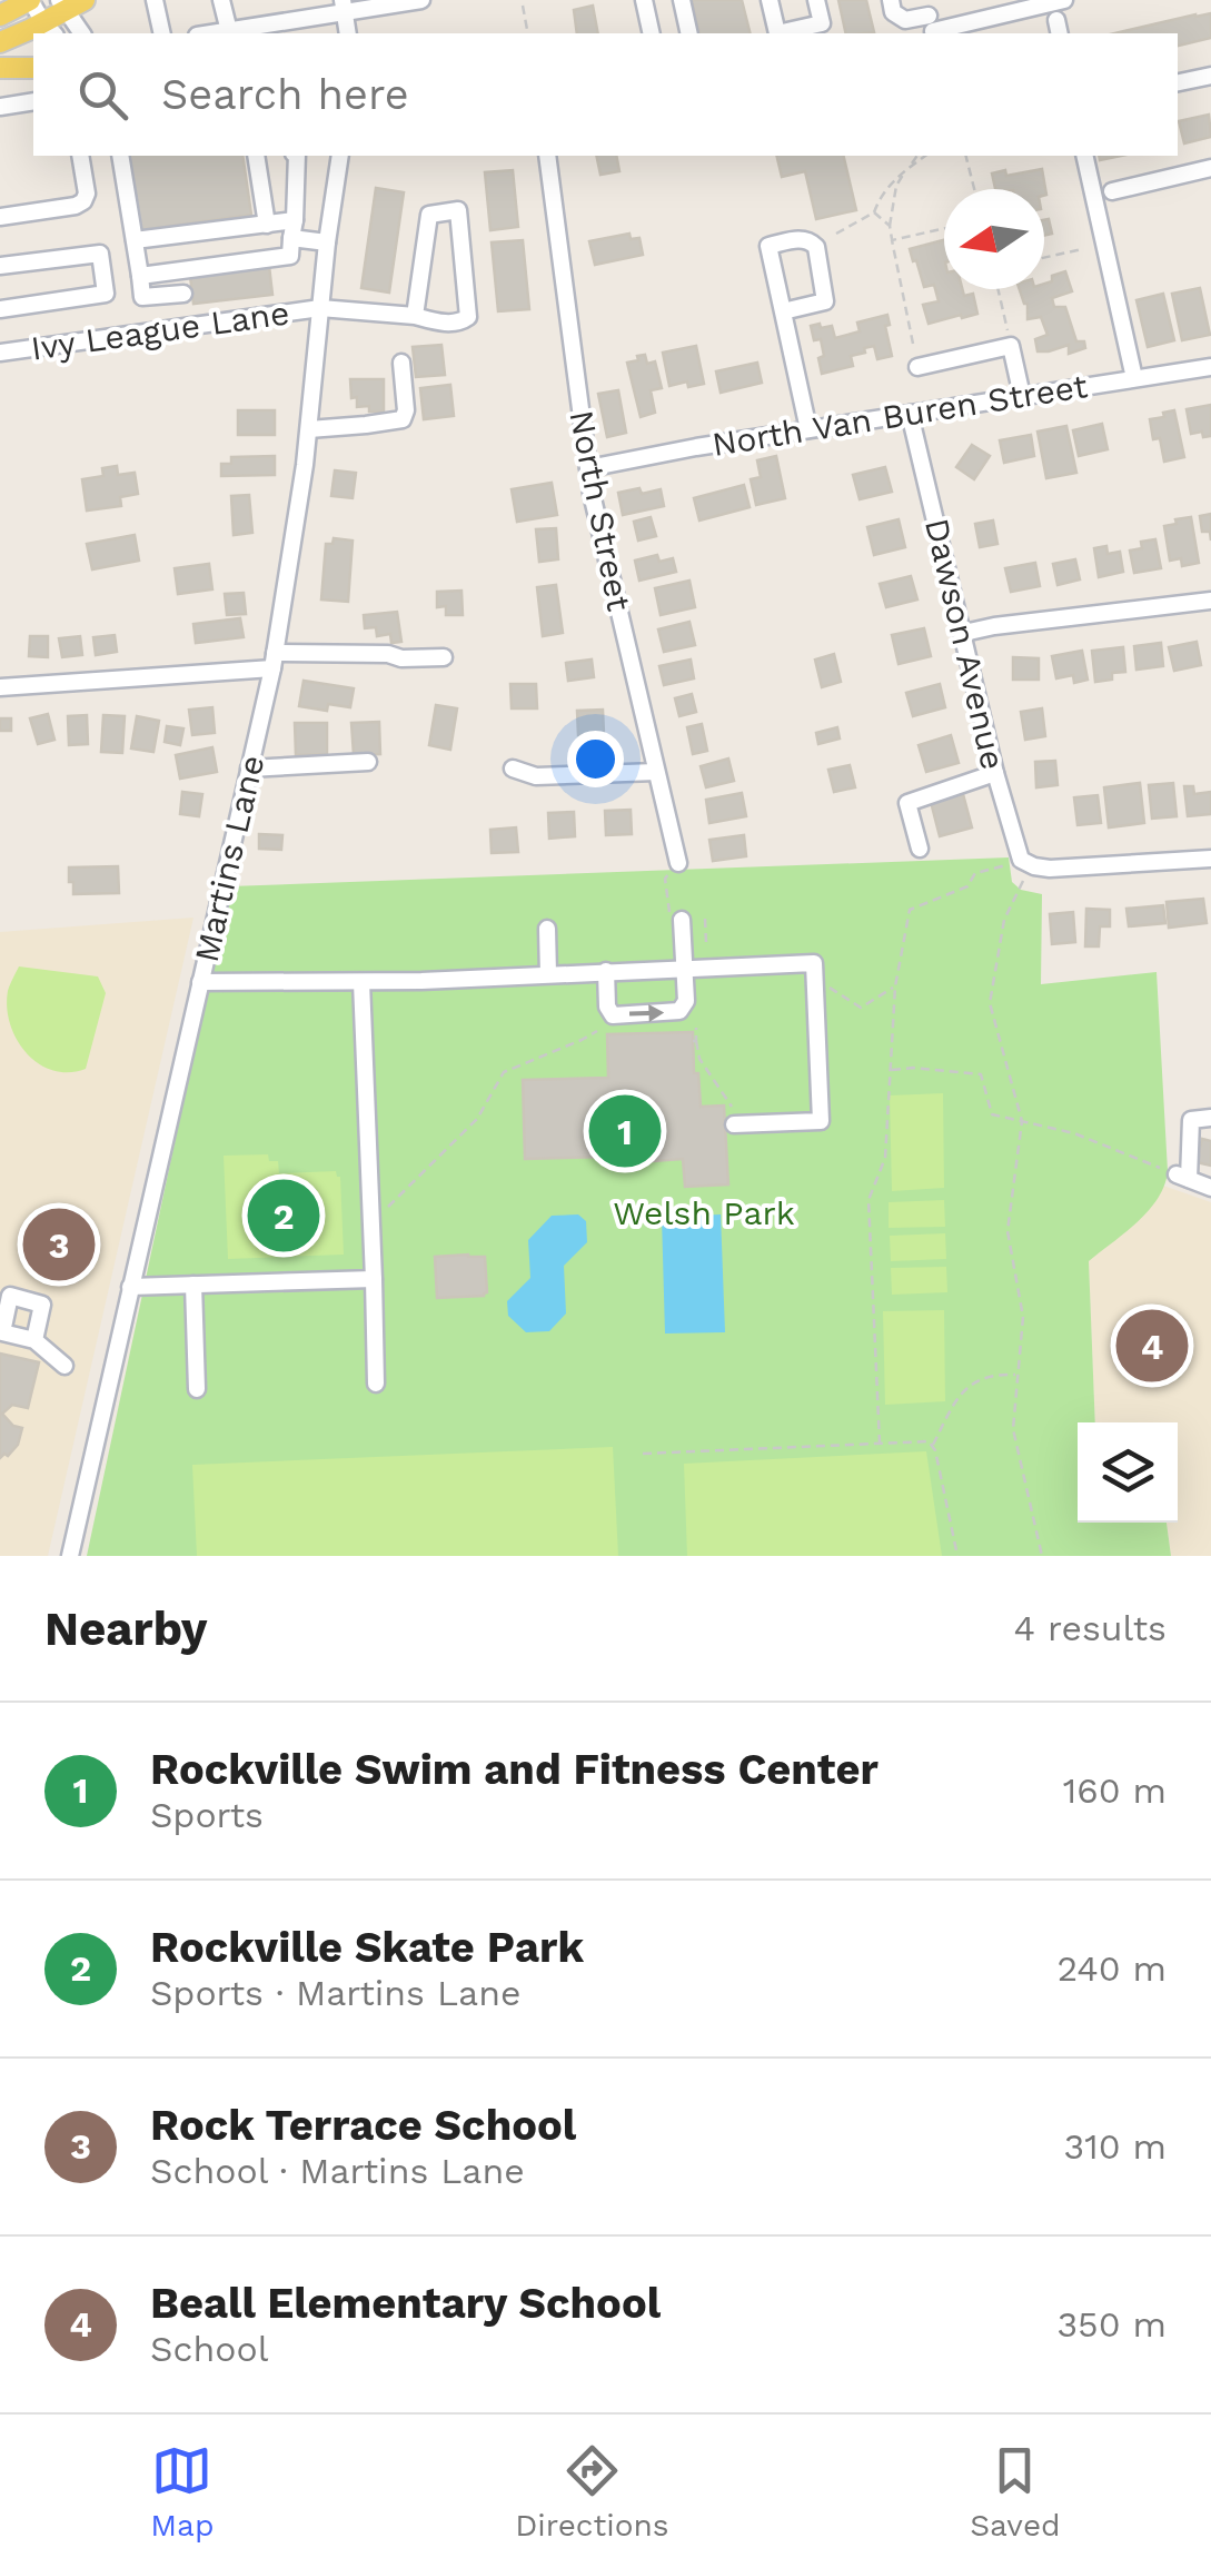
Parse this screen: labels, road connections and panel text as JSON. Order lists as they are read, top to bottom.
{
  "streets": {
    "street": [
      "Ivy League Lane",
      "North Van Buren Street",
      "North Street",
      "Dawson Avenue",
      "Martins Lane"
    ]
  },
  "crossings": [
    ["Ivy League Lane", "Martins Lane"],
    ["North Van Buren Street", "North Street"],
    ["North Van Buren Street", "Dawson Avenue"]
  ],
  "parks": ["Welsh Park"],
  "north": "left",
  "page": {
    "search": "Search here",
    "pins": [
      "1",
      "2",
      "3",
      "4"
    ],
    "heading": ["Nearby", "4 results"],
    "list": [
      {
        "mark": "1",
        "name": "Rockville Swim and Fitness Center",
        "note": "Sports",
        "value": "160 m"
      },
      {
        "mark": "2",
        "name": "Rockville Skate Park",
        "note": "Sports · Martins Lane",
        "value": "240 m"
      },
      {
        "mark": "3",
        "name": "Rock Terrace School",
        "note": "School · Martins Lane",
        "value": "310 m"
      },
      {
        "mark": "4",
        "name": "Beall Elementary School",
        "note": "School",
        "value": "350 m"
      }
    ],
    "nav": ["Map", "Directions", "Saved"]
  }
}
